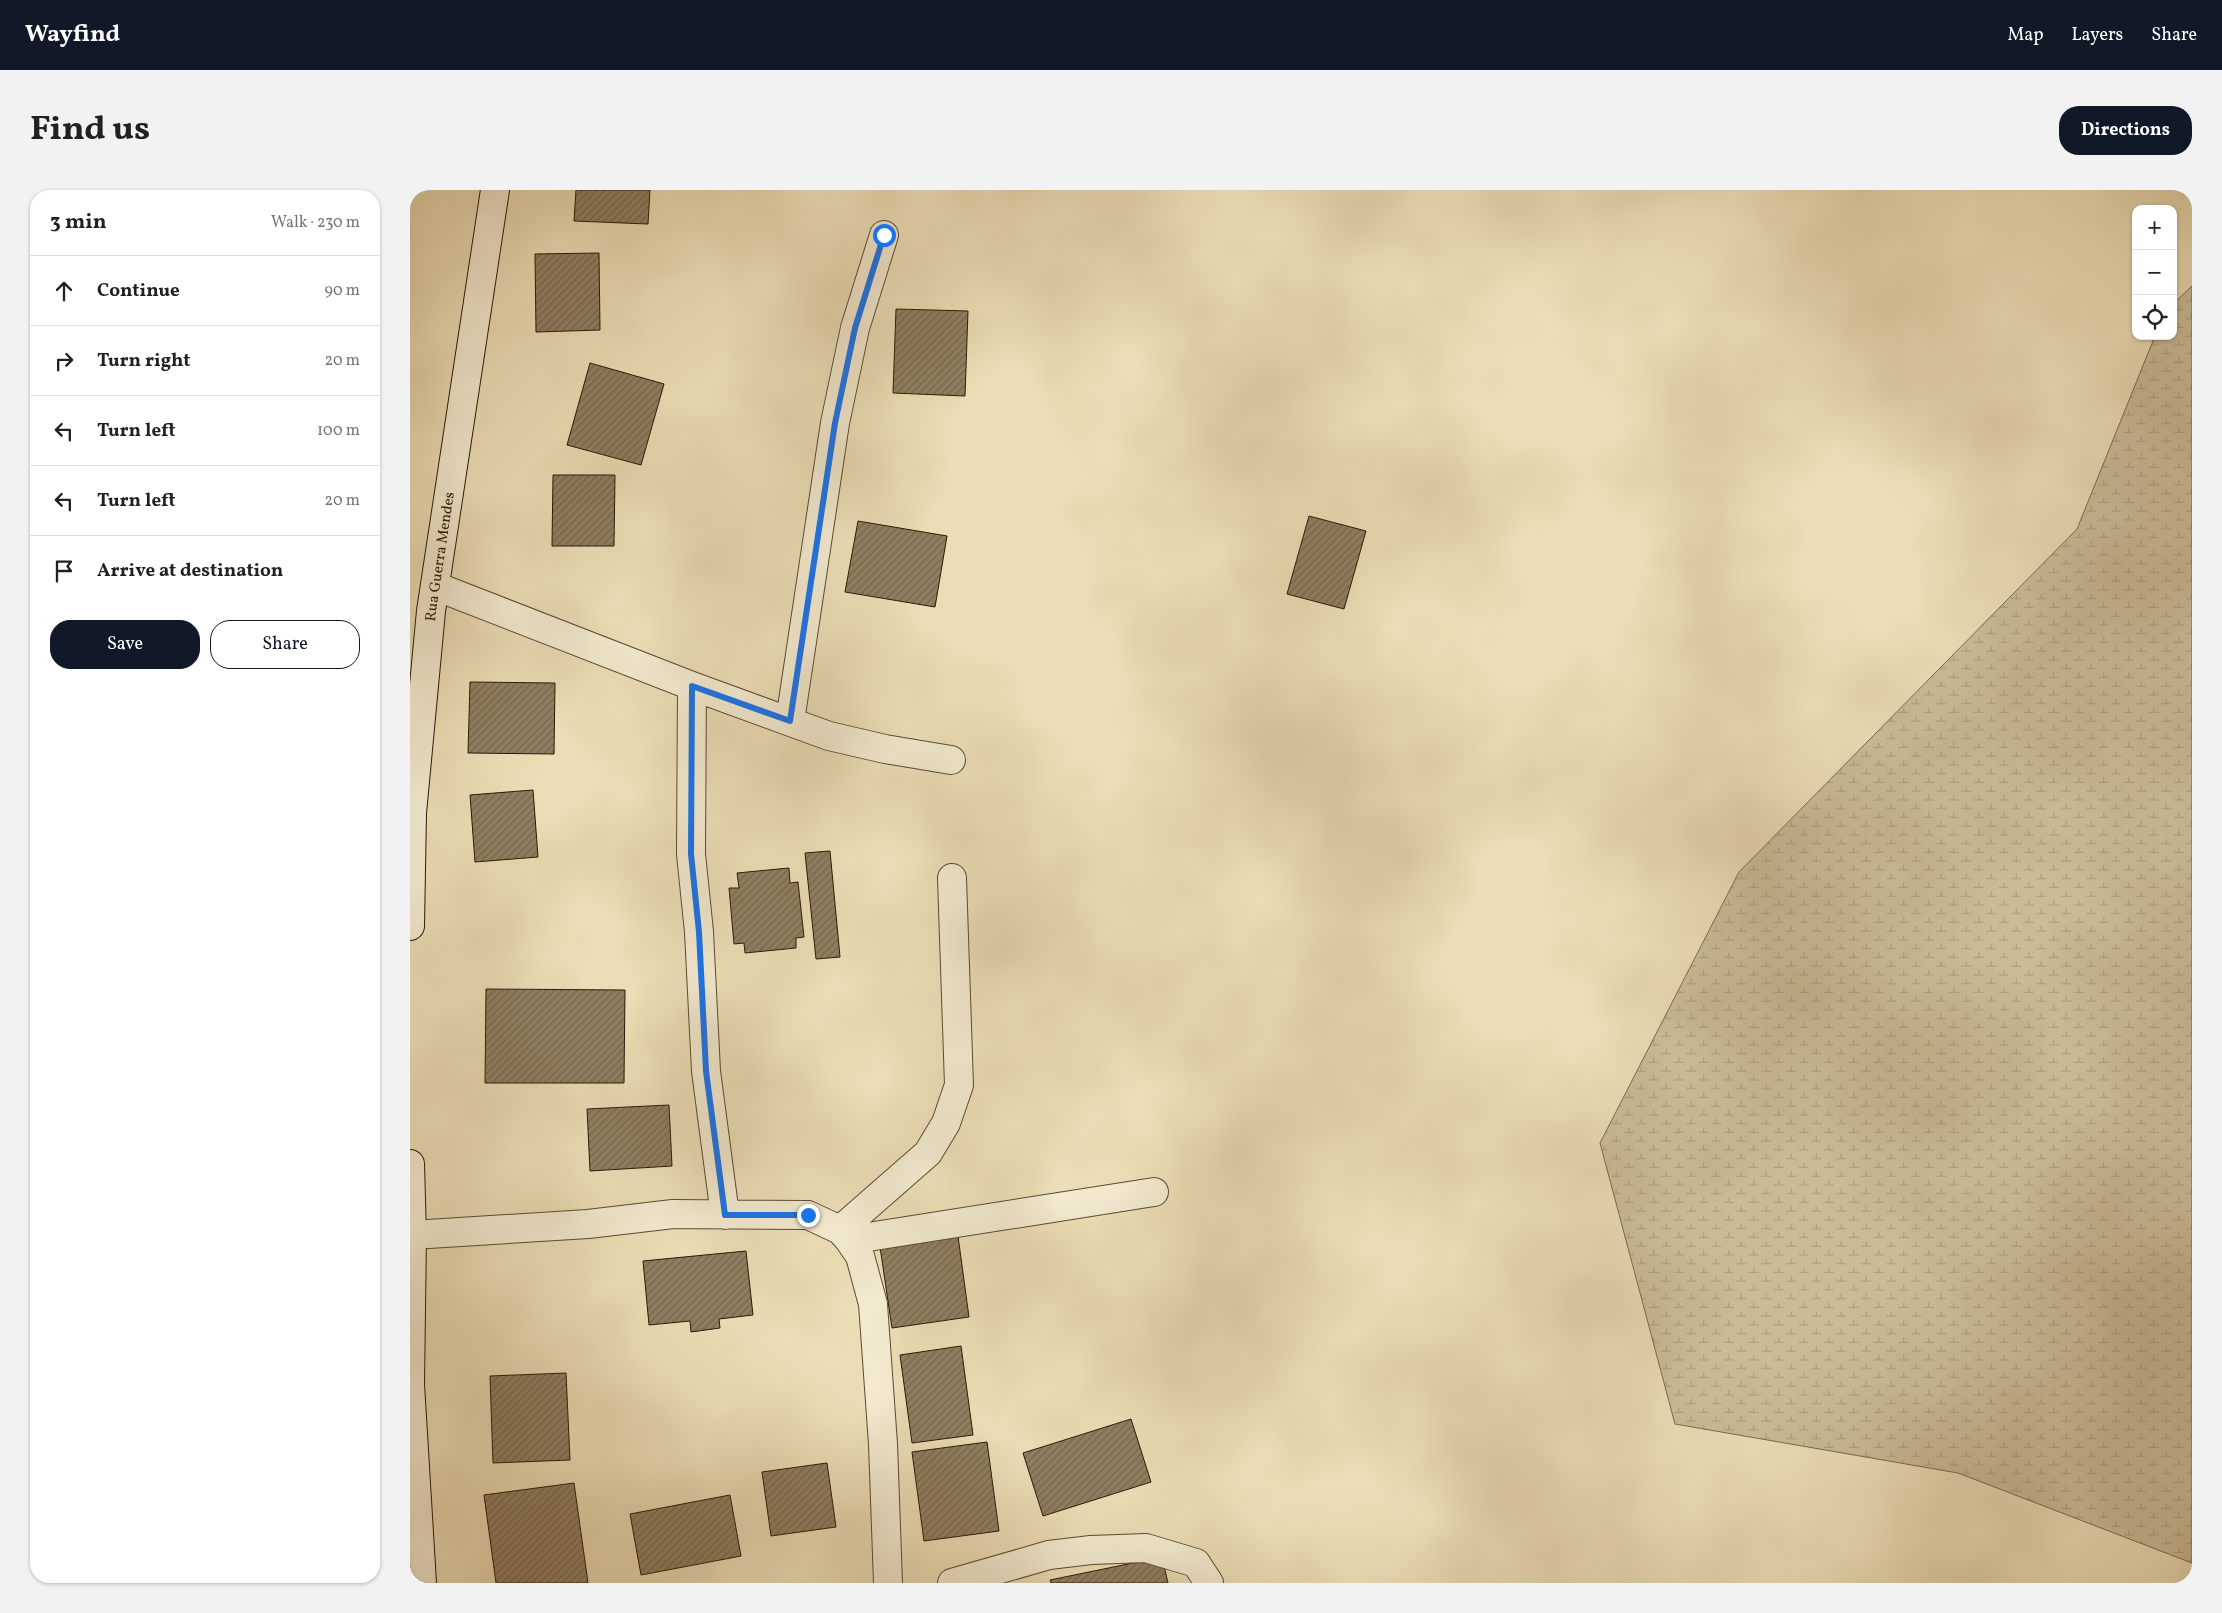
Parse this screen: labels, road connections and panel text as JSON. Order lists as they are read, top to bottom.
{
  "streets": {
    "street": ["Rua Guerra Mendes"]
  },
  "page": {
    "header": "Wayfind",
    "nav": ["Map", "Layers", "Share"],
    "title": "Find us",
    "buttons": [
      "Directions",
      ["Save", "Share"]
    ],
    "heading": ["3 min", "Walk · 230 m"],
    "map_buttons": ["+", "−"],
    "list": [
      ["Continue", "90 m"],
      ["Turn right", "20 m"],
      ["Turn left", "100 m"],
      ["Turn left", "20 m"],
      "Arrive at destination"
    ]
  }
}
